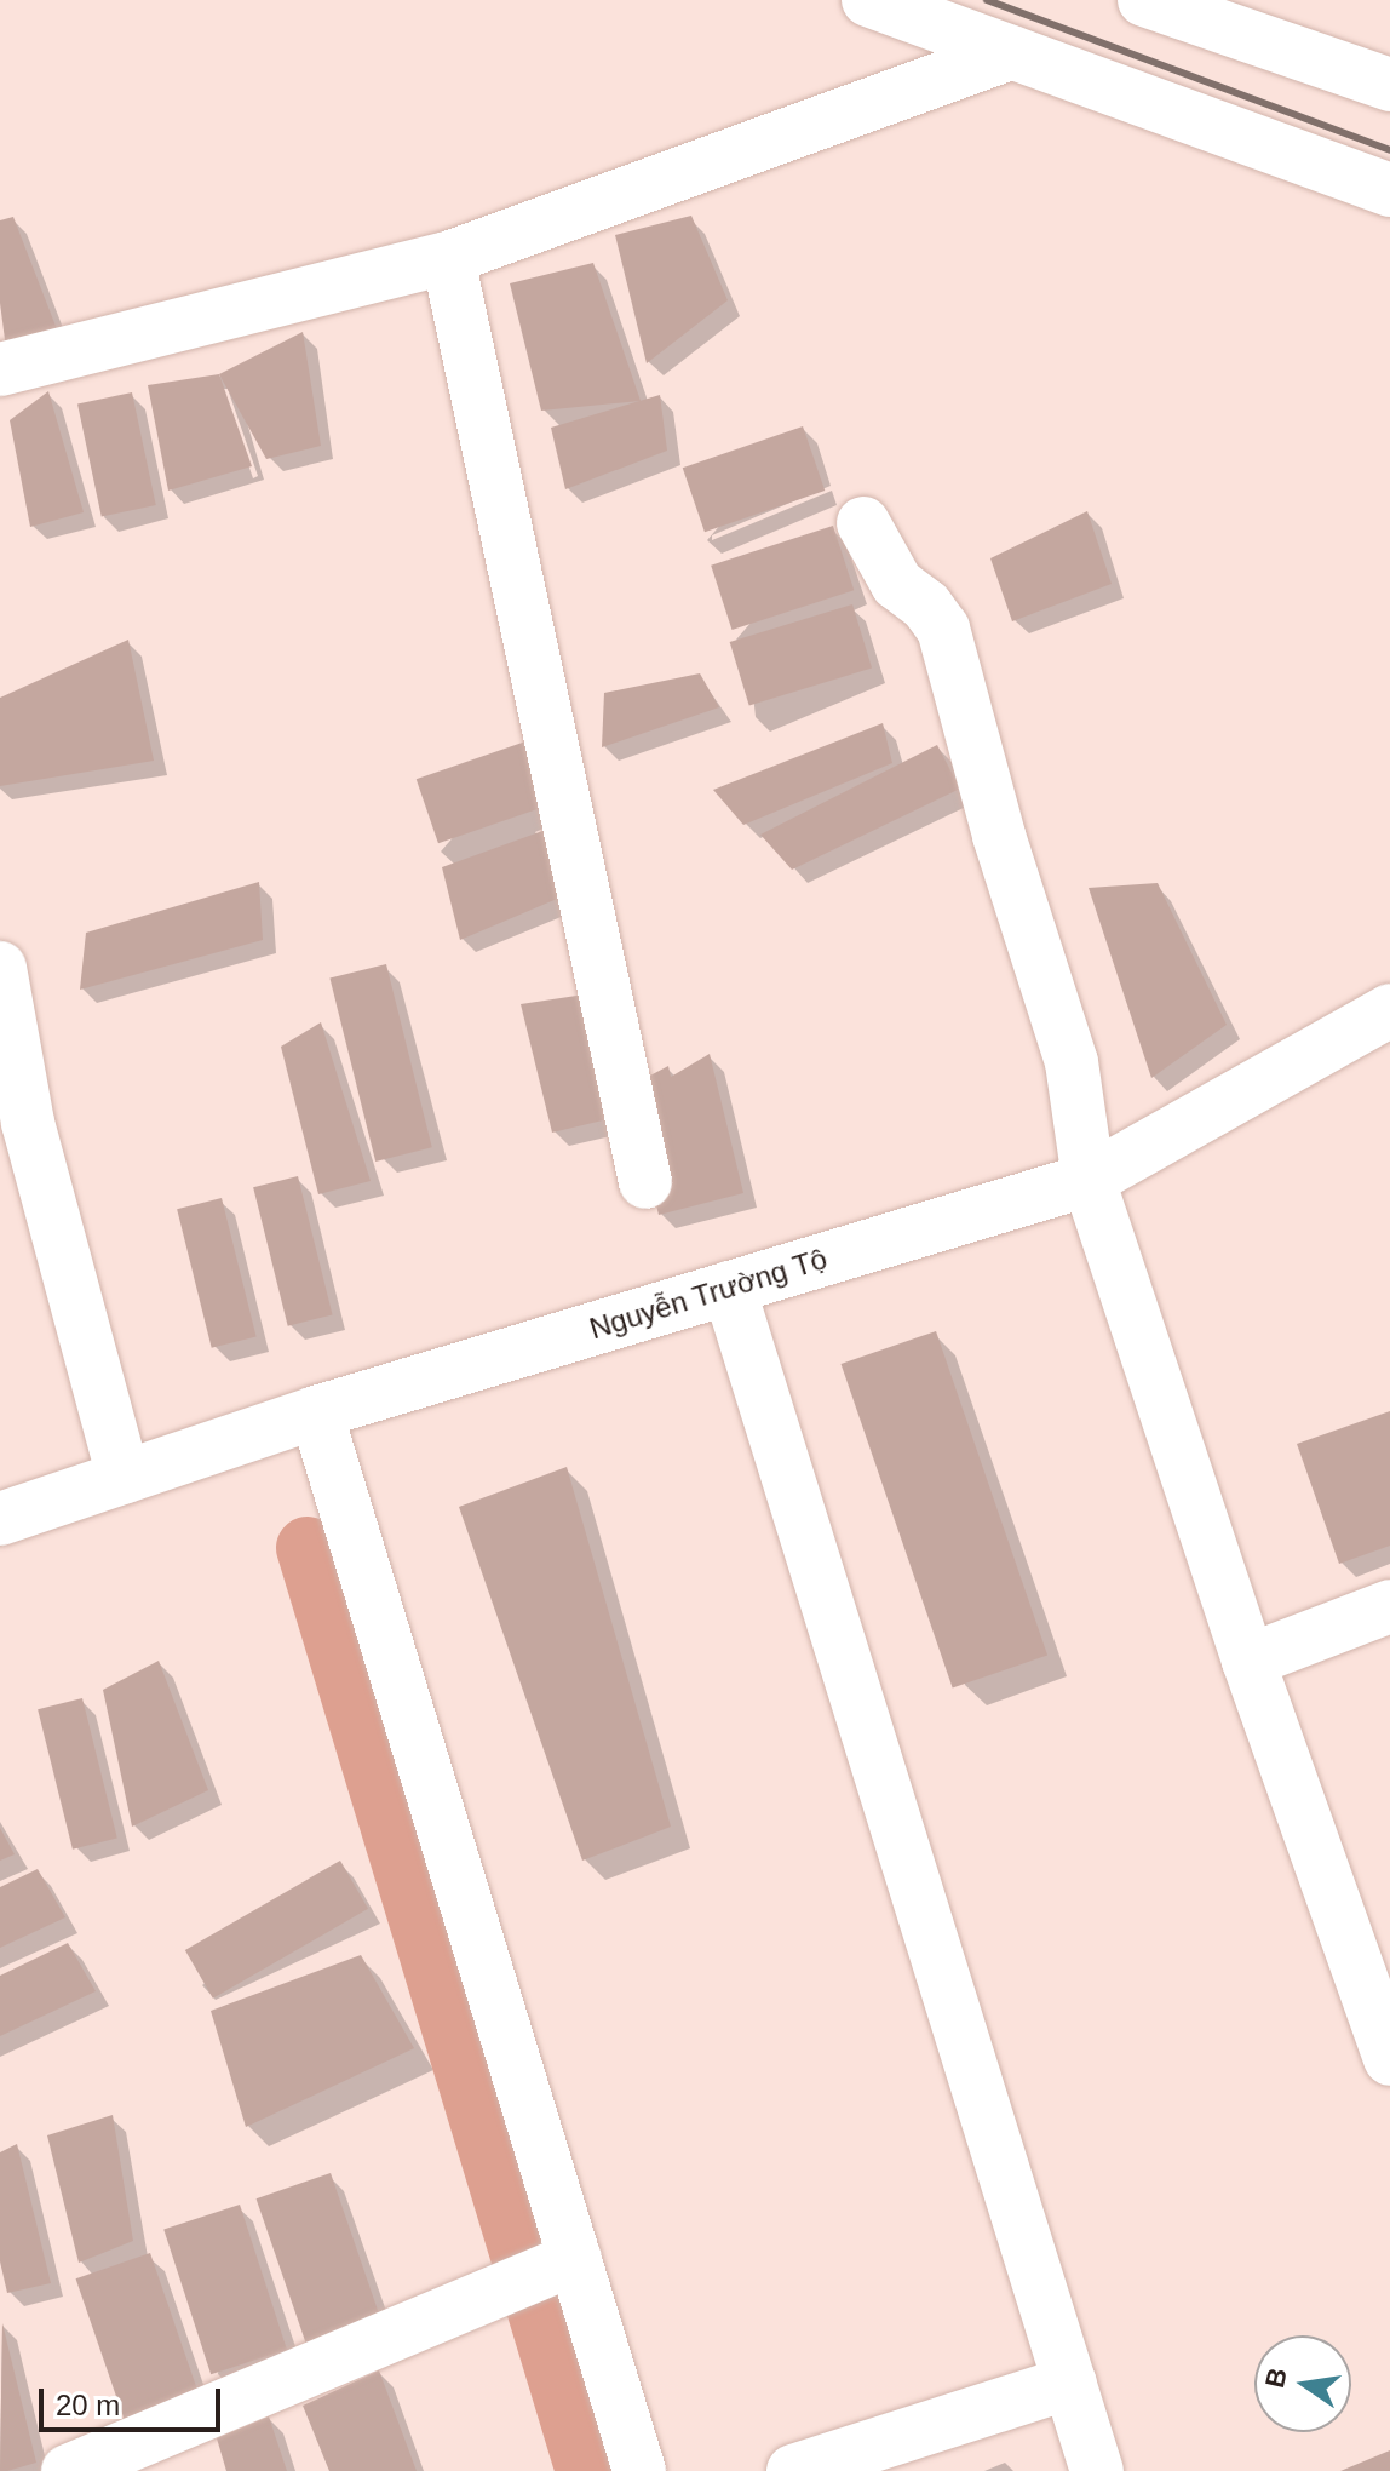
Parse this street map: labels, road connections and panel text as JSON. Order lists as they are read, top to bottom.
{
  "streets": {
    "street": ["Nguyễn Trường Tộ"]
  },
  "scale_bar": "20 m",
  "north": "left"
}
